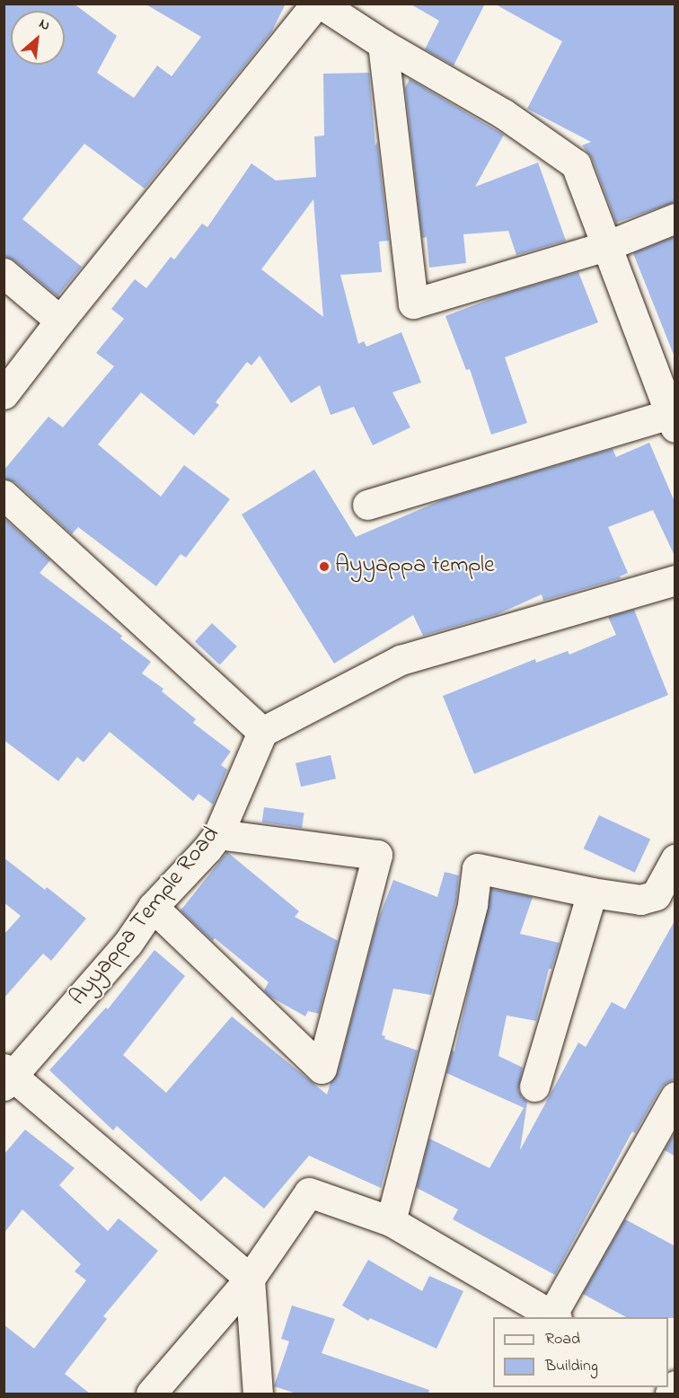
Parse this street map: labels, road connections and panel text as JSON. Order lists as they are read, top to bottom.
{
  "streets": {
    "street": ["Ayyappa Temple Road"]
  },
  "places": ["Ayyappa temple"],
  "legend": ["Road", "Building"],
  "north": "top right"
}
